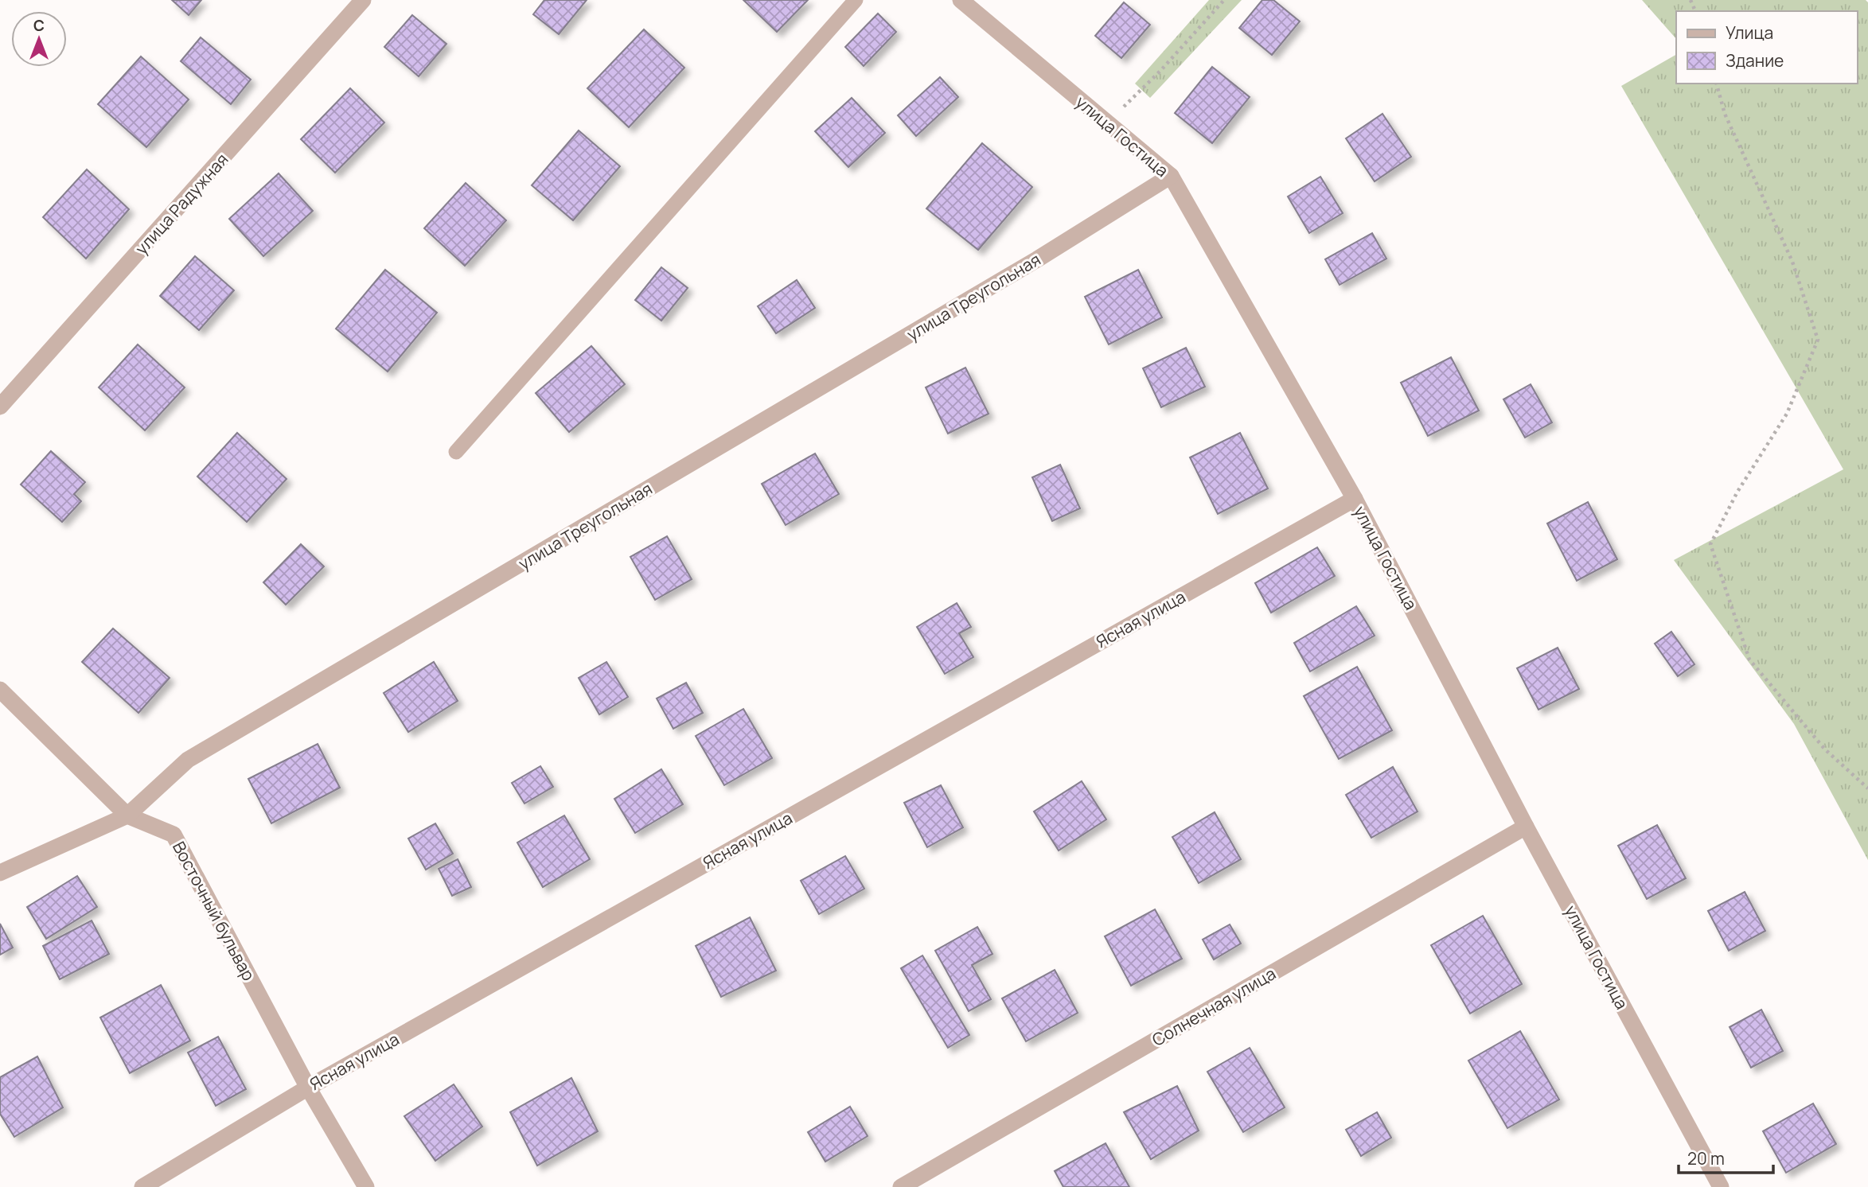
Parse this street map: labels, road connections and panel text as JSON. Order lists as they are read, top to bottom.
{
  "streets": {
    "street": [
      "улица Гостица",
      "улица Радужная",
      "улица Треугольная",
      "Ясная улица",
      "Восточный бульвар",
      "Солнечная улица"
    ]
  },
  "crossings": [
    ["улица Гостица", "улица Треугольная"],
    ["улица Гостица", "Ясная улица"],
    ["улица Гостица", "Солнечная улица"],
    ["улица Треугольная", "Восточный бульвар"],
    ["Ясная улица", "Восточный бульвар"]
  ],
  "legend": ["Улица", "Здание"],
  "scale_bar": "20 m",
  "north": "top"
}
